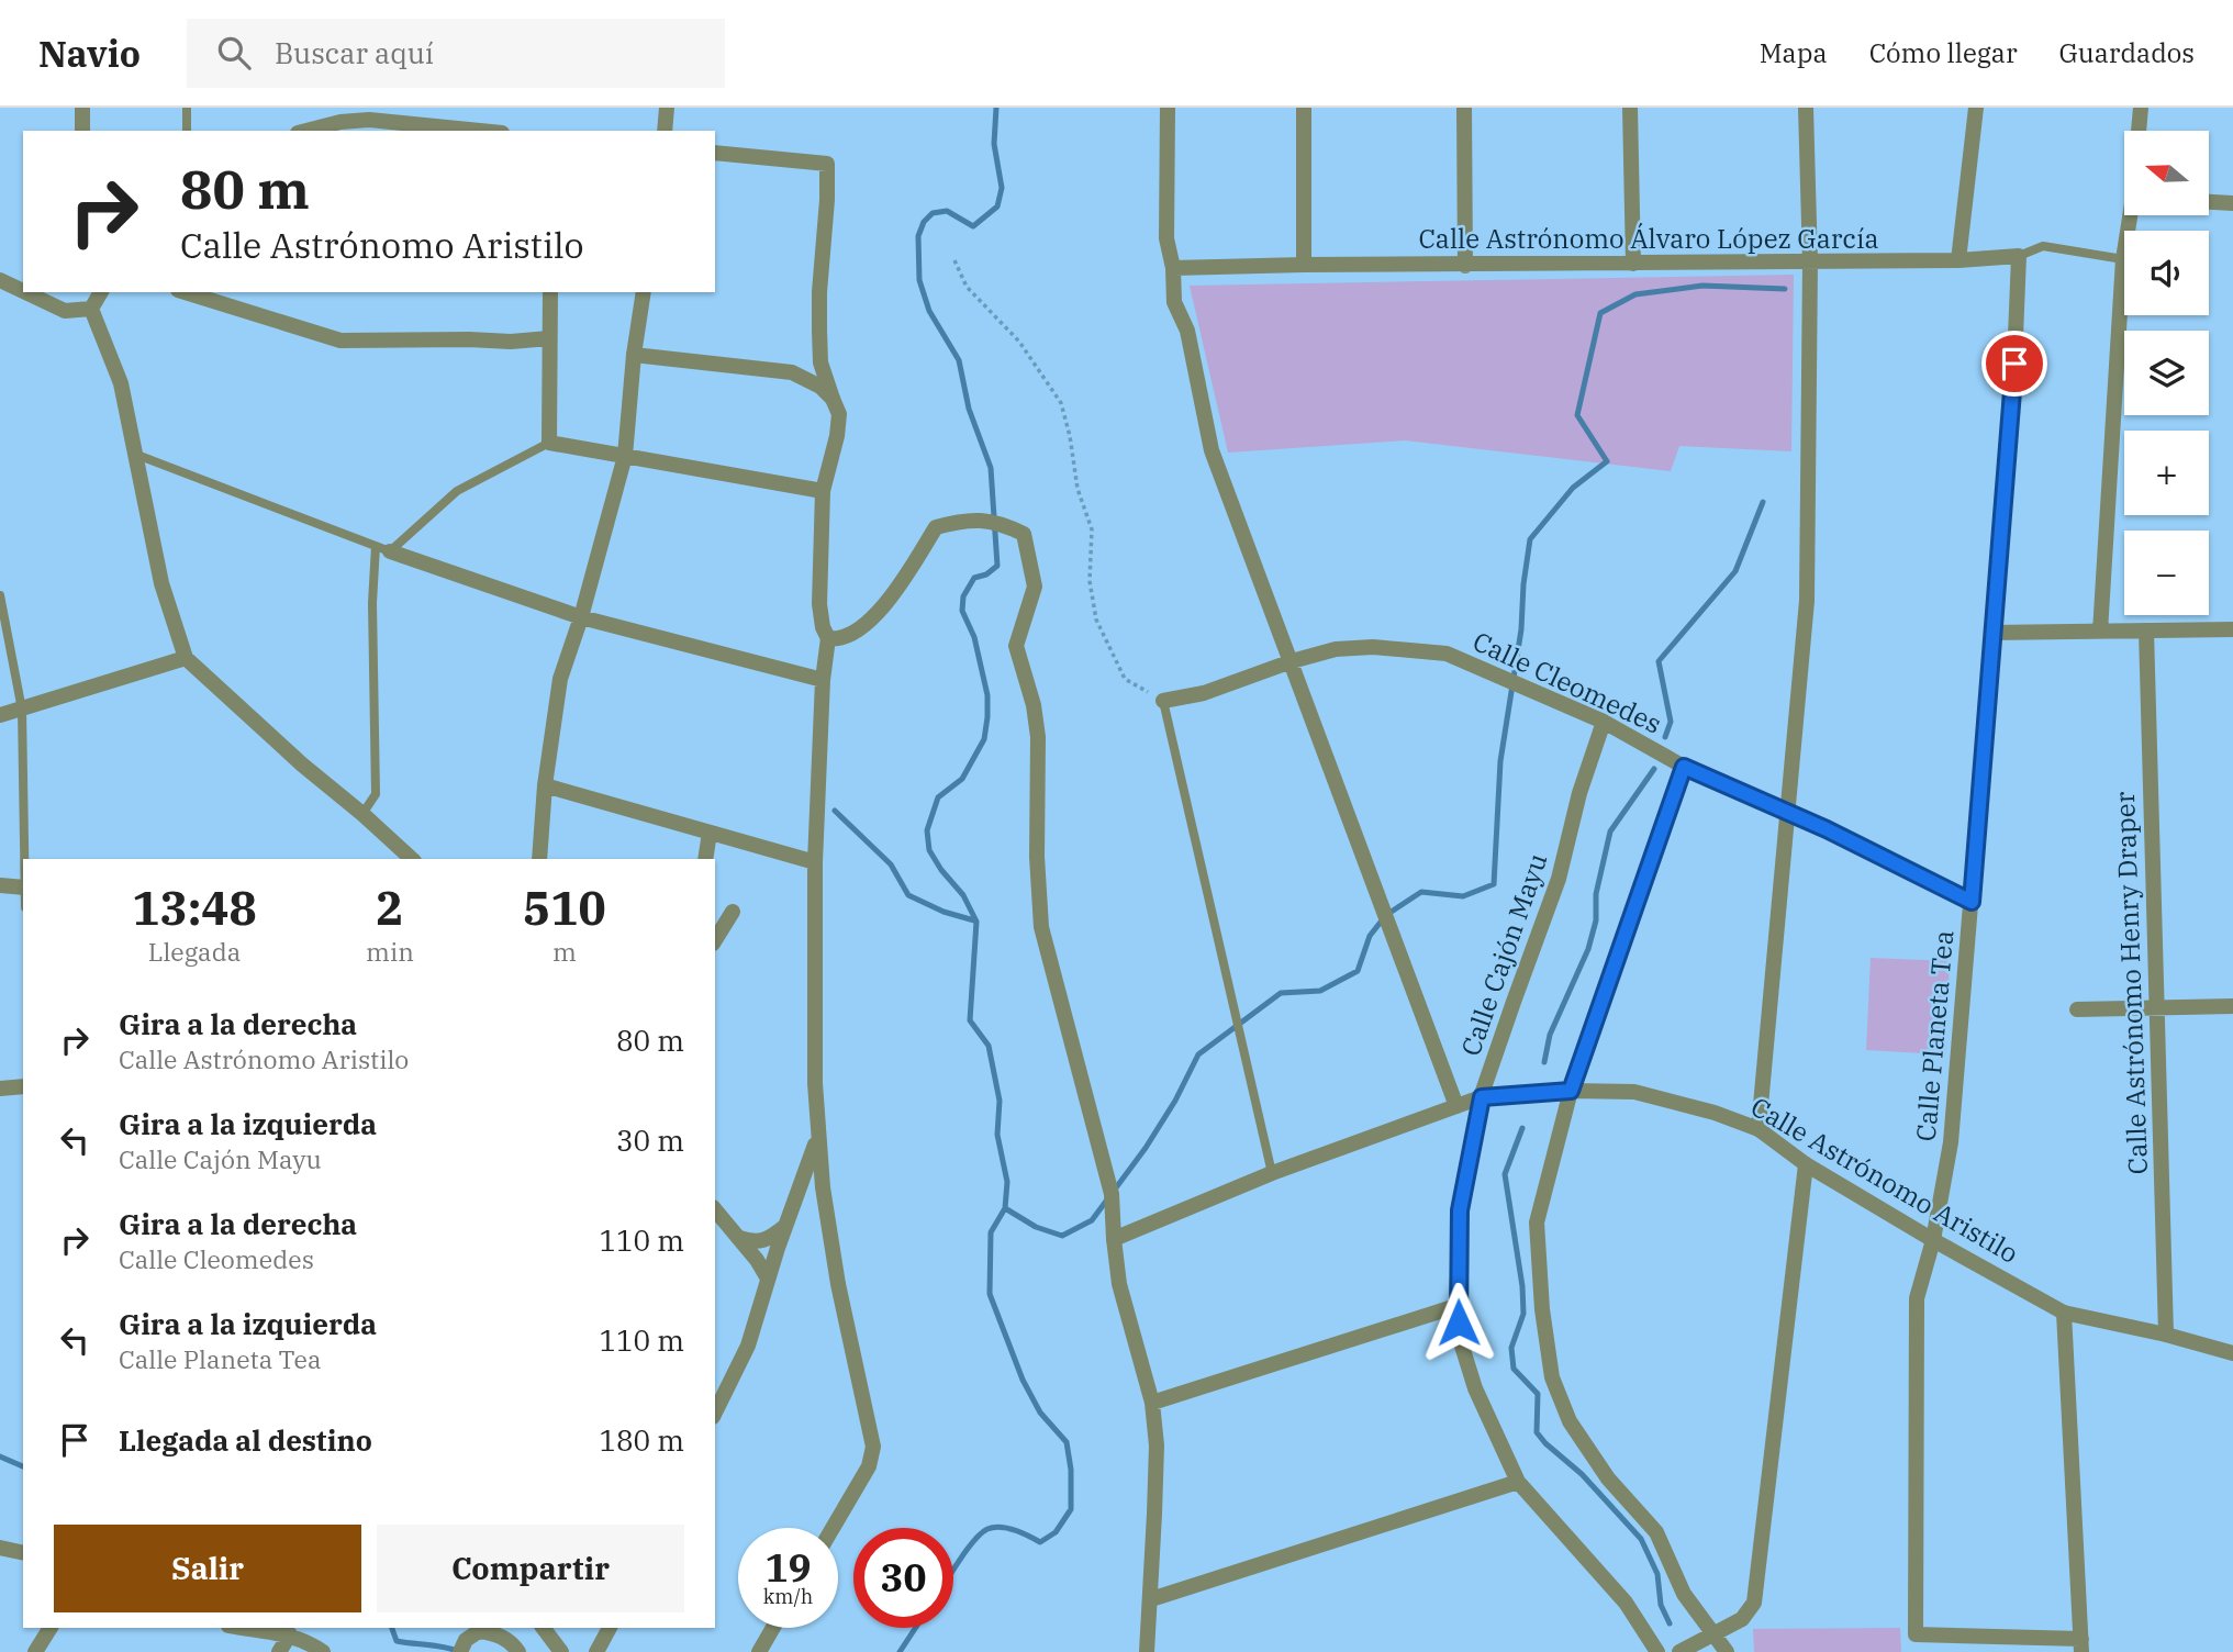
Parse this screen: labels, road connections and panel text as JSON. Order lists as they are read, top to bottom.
{
  "streets": {
    "street": [
      "Calle Astrónomo Álvaro López García",
      "Calle Cleomedes",
      "Calle Cajón Mayu",
      "Calle Astrónomo Henry Draper",
      "Calle Planeta Tea",
      "Calle Astrónomo Aristilo"
    ]
  },
  "crossings": [
    ["Calle Astrónomo Álvaro López García", "Calle Planeta Tea"],
    ["Calle Cleomedes", "Calle Cajón Mayu"],
    ["Calle Cleomedes", "Calle Planeta Tea"],
    ["Calle Cajón Mayu", "Calle Astrónomo Aristilo"],
    ["Calle Astrónomo Henry Draper", "Calle Astrónomo Aristilo"],
    ["Calle Planeta Tea", "Calle Astrónomo Aristilo"]
  ],
  "north": "left",
  "page": {
    "header": "Navio",
    "search": "Buscar aquí",
    "nav": ["Mapa", "Cómo llegar", "Guardados"],
    "map_buttons": ["+", "−"],
    "turn": ["80 m", "Calle Astrónomo Aristilo"],
    "eta": [
      "13:48",
      "Llegada",
      "2",
      "min",
      "510",
      "m"
    ],
    "list": [
      {
        "name": "Gira a la derecha",
        "note": "Calle Astrónomo Aristilo",
        "value": "80 m"
      },
      {
        "name": "Gira a la izquierda",
        "note": "Calle Cajón Mayu",
        "value": "30 m"
      },
      {
        "name": "Gira a la derecha",
        "note": "Calle Cleomedes",
        "value": "110 m"
      },
      {
        "name": "Gira a la izquierda",
        "note": "Calle Planeta Tea",
        "value": "110 m"
      },
      {
        "name": "Llegada al destino",
        "value": "180 m"
      }
    ],
    "buttons": ["Salir", "Compartir"],
    "speed": "19 km/h",
    "limit": "30"
  }
}
